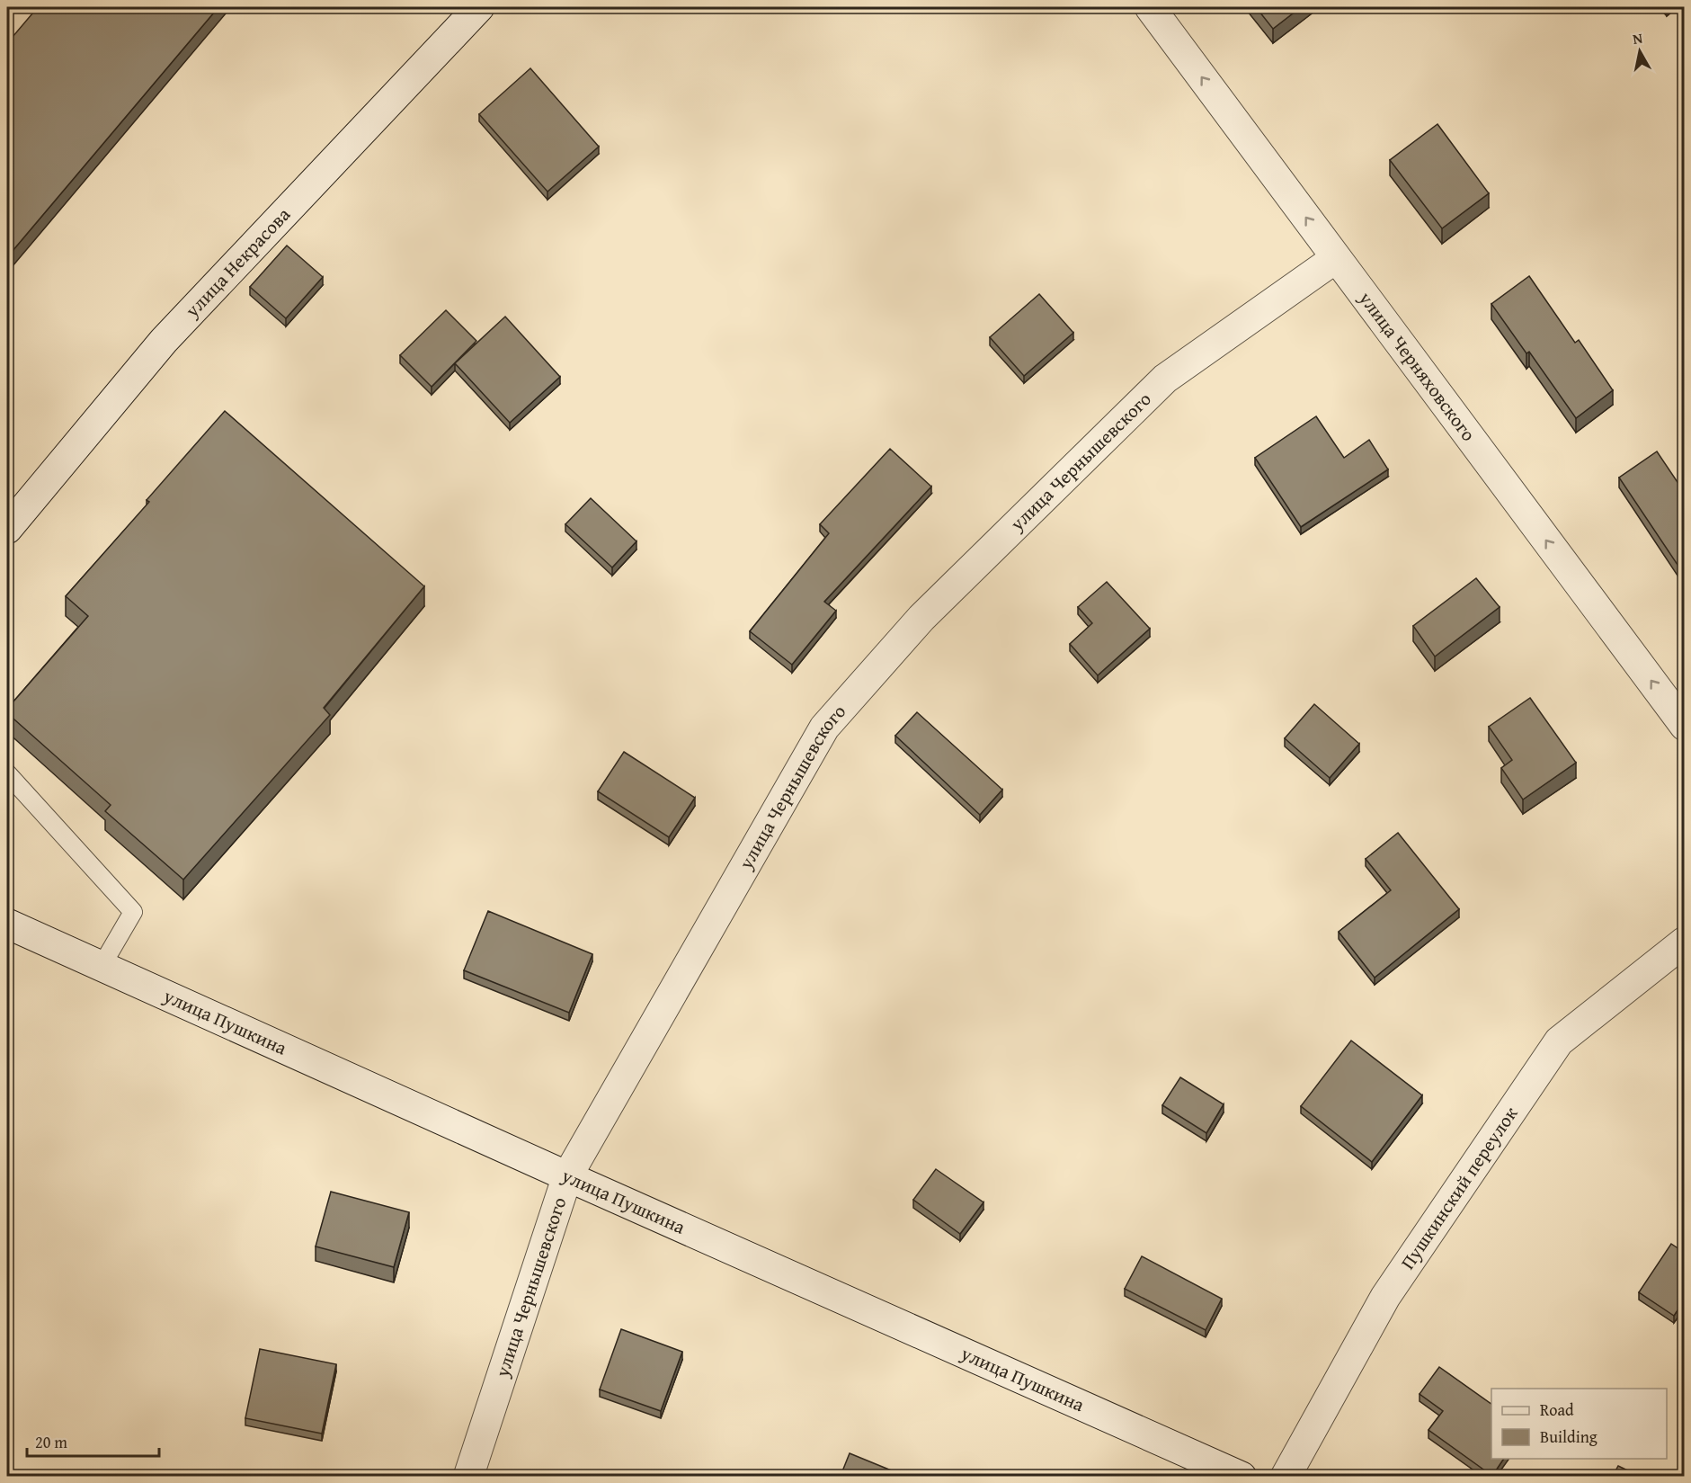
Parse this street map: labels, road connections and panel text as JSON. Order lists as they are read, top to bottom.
{
  "streets": {
    "street": [
      "улица Некрасова",
      "улица Черняховского",
      "улица Чернышевского",
      "улица Пушкина",
      "Пушкинский переулок"
    ]
  },
  "crossings": [
    ["улица Черняховского", "улица Чернышевского"],
    ["улица Чернышевского", "улица Пушкина"]
  ],
  "one_way": ["улица Черняховского"],
  "legend": ["Road", "Building"],
  "scale_bar": "20 m",
  "north": "top"
}
